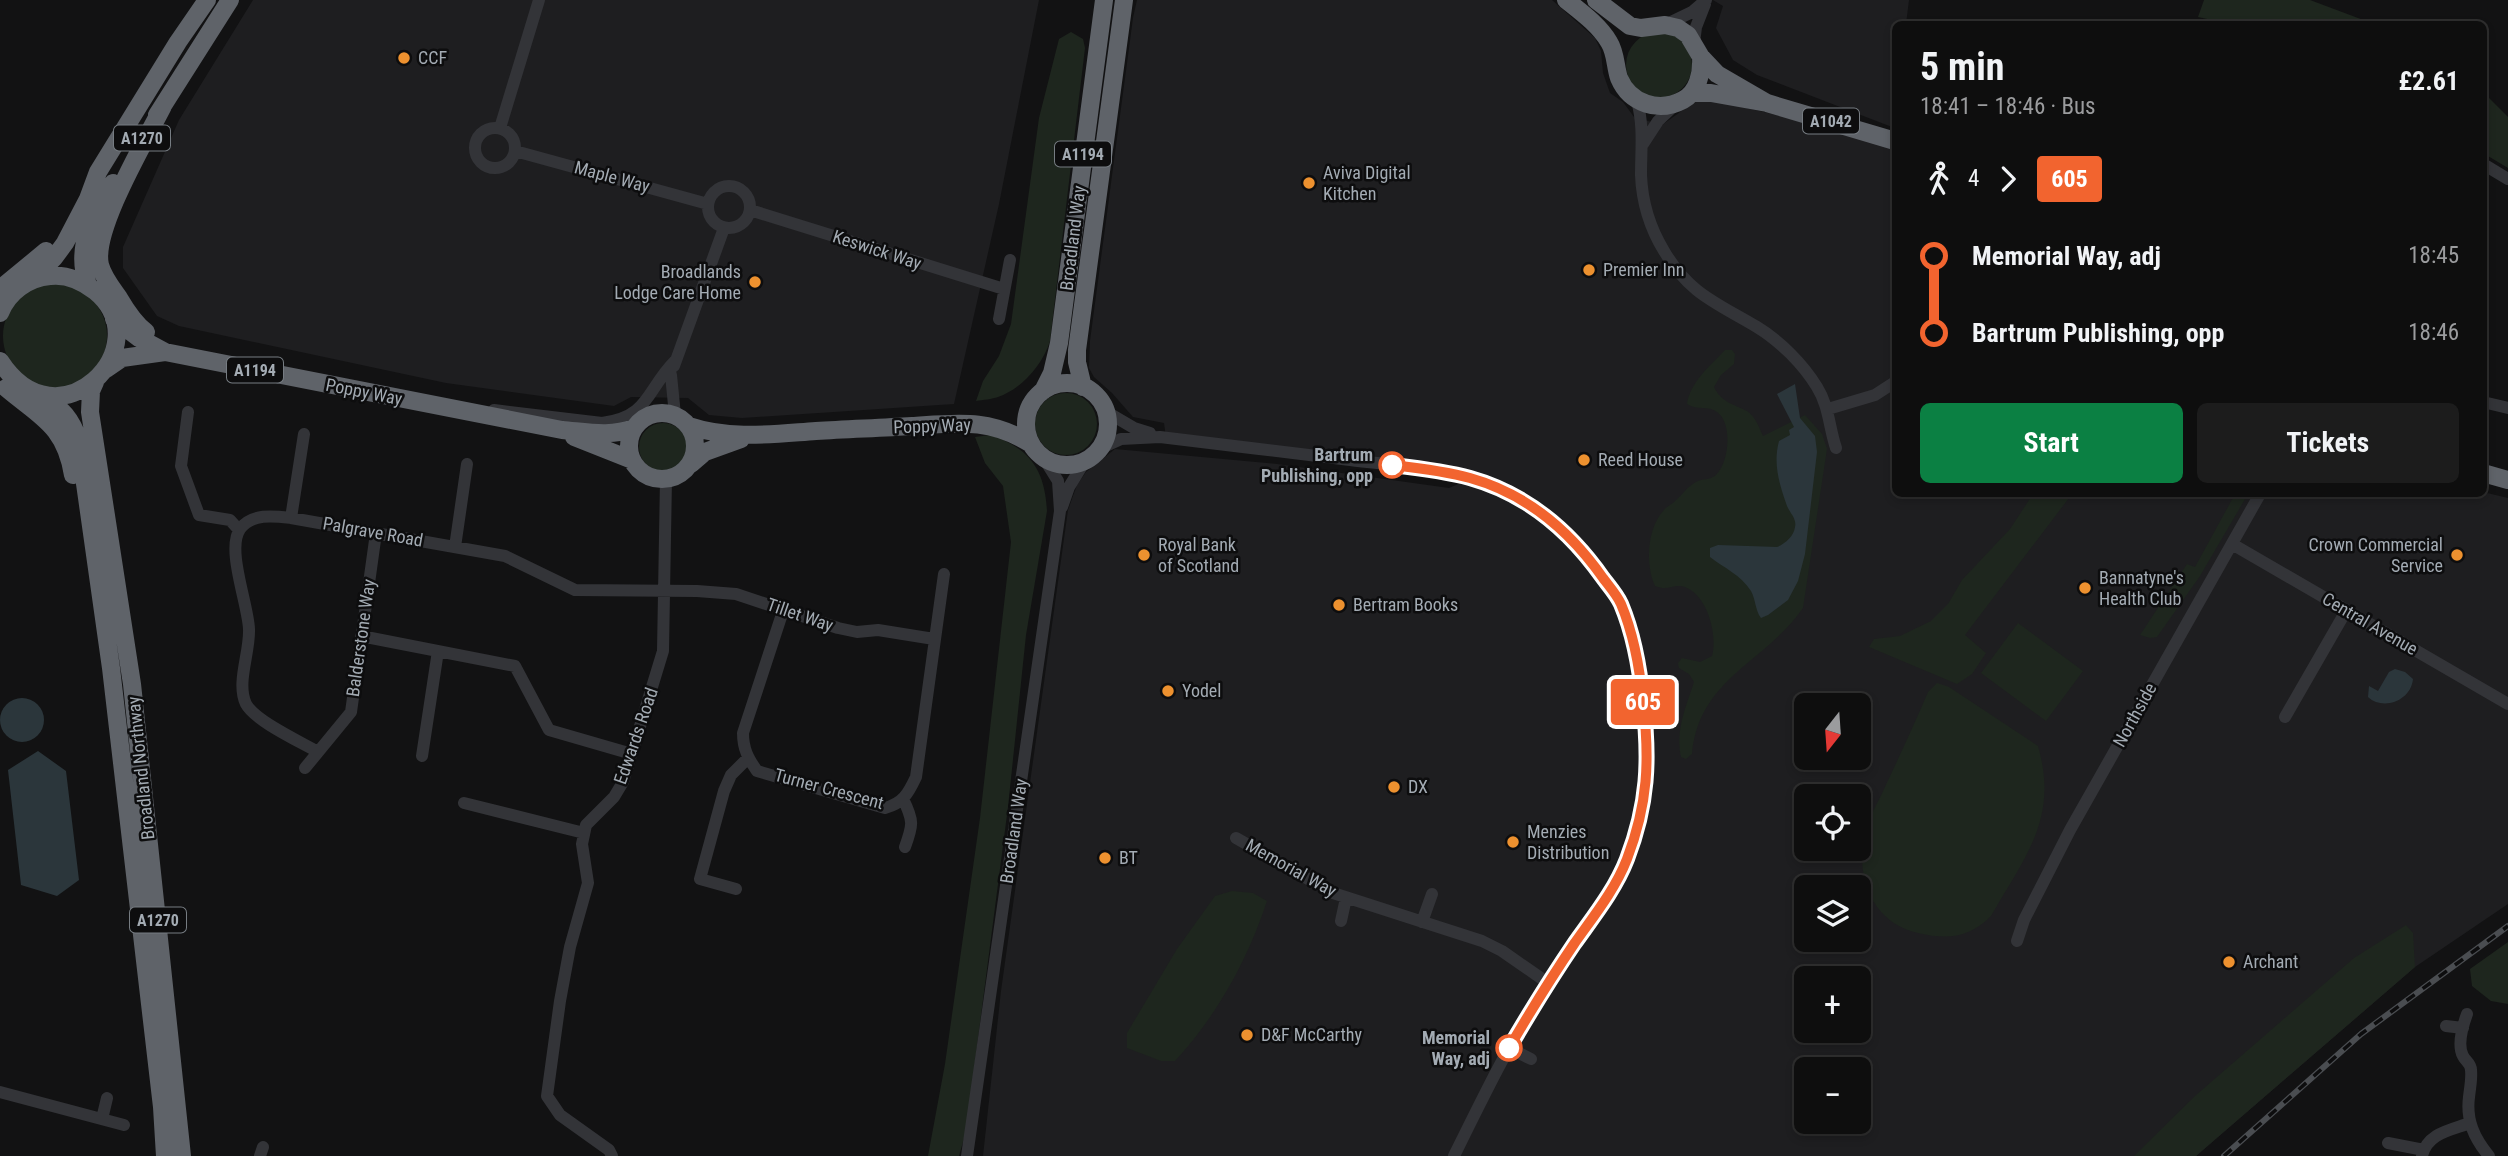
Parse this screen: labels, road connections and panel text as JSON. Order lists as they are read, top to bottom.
{
  "streets": {
    "highway": [
      "A1042",
      "A1270",
      "A1194",
      "Broadland Way",
      "Poppy Way",
      "Broadland Northway"
    ],
    "street": [
      "Maple Way",
      "Keswick Way",
      "Palgrave Road",
      "Tillet Way",
      "Central Avenue",
      "Balderstone Way",
      "Northside",
      "Edwards Road",
      "Turner Crescent",
      "Memorial Way"
    ]
  },
  "crossings": [
    ["A1270", "Poppy Way"],
    ["Maple Way", "Keswick Way"],
    ["Broadland Way", "Poppy Way"],
    ["Poppy Way", "Edwards Road"],
    ["Poppy Way", "Broadland Northway"],
    ["Palgrave Road", "Tillet Way"],
    ["Palgrave Road", "Balderstone Way"],
    ["Palgrave Road", "Edwards Road"],
    ["Tillet Way", "Edwards Road"],
    ["Tillet Way", "Turner Crescent"],
    ["Central Avenue", "Northside"]
  ],
  "places": [
    "CCF",
    "Aviva Digital Kitchen",
    "Premier Inn",
    "Broadlands Lodge Care Home",
    "Reed House",
    "Bartrum Publishing, opp",
    "Royal Bank of Scotland",
    "Crown Commercial Service",
    "Bannatyne's Health Club",
    "Bertram Books",
    "Yodel",
    "DX",
    "Menzies Distribution",
    "BT",
    "Archant",
    "D&F McCarthy",
    "Memorial Way, adj"
  ],
  "lines": ["bus line 605"],
  "north": "bottom",
  "page": {
    "on_map": "605",
    "heading": ["5 min", "18:41 – 18:46 · Bus", "£2.61"],
    "legs": ["4", "605"],
    "list": [
      {
        "name": "Memorial Way, adj",
        "value": "18:45"
      },
      {
        "name": "Bartrum Publishing, opp",
        "value": "18:46"
      }
    ],
    "buttons": ["Start", "Tickets"],
    "map_buttons": ["+", "−"]
  }
}
